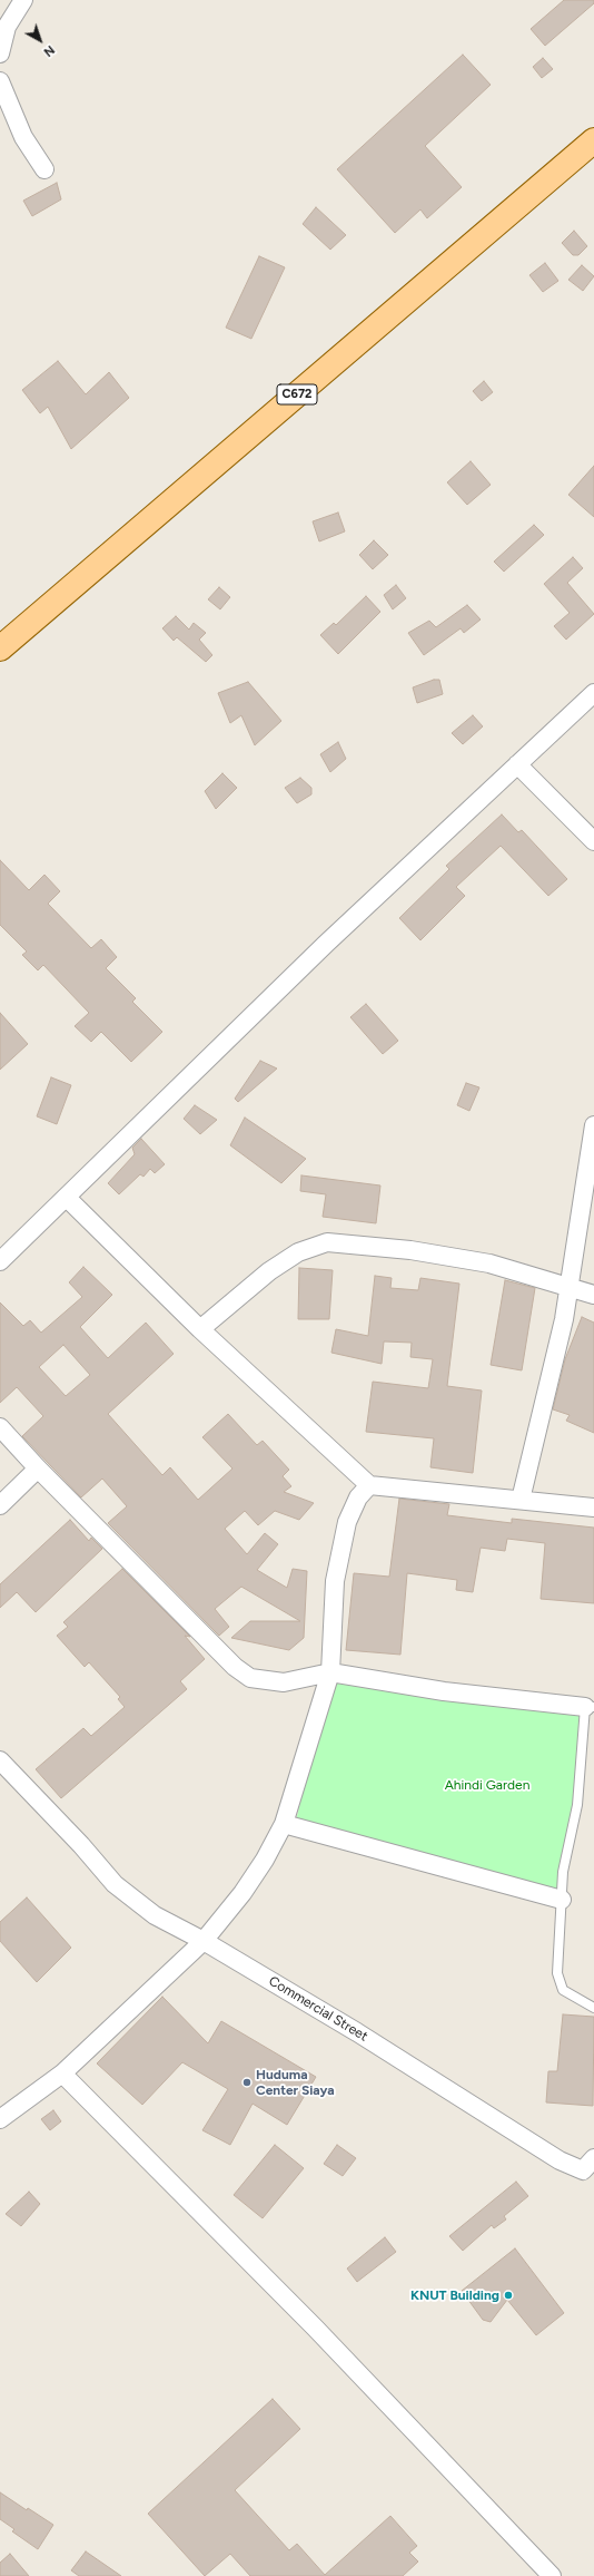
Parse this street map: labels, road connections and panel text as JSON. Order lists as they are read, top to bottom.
{
  "streets": {
    "main road": ["C672"],
    "street": ["Commercial Street"]
  },
  "parks": ["Ahindi Garden"],
  "places": ["Huduma Center Siaya", "KNUT Building"],
  "north": "bottom right"
}
